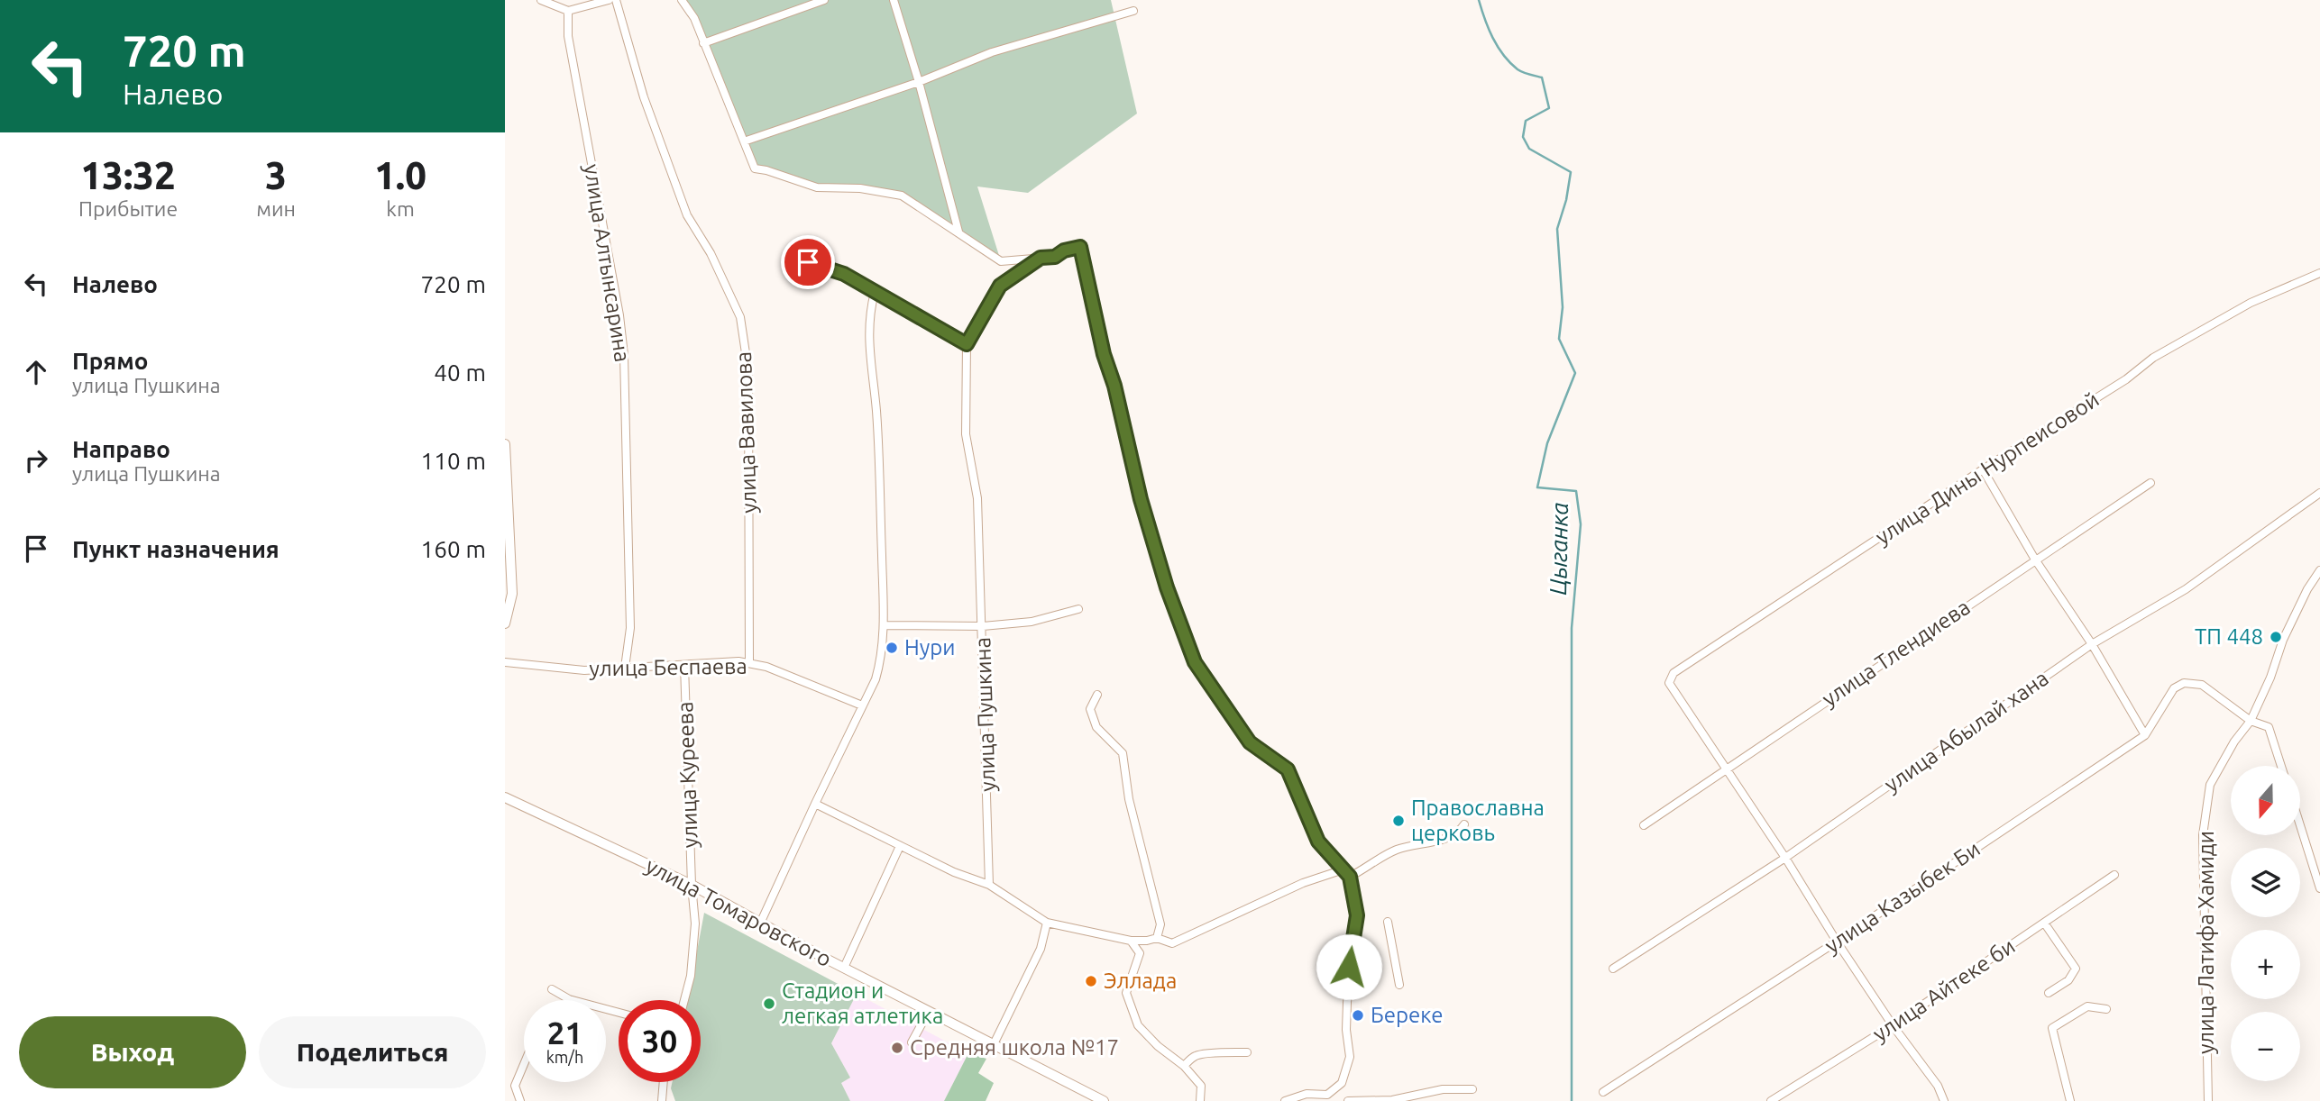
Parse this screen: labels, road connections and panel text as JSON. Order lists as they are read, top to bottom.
{
  "streets": {
    "street": [
      "улица Алтынсарина",
      "улица Вавилова",
      "улица Дины Нурпеисовой",
      "улица Тлендиева",
      "улица Беспаева",
      "улица Пушкина",
      "улица Абылай хана",
      "улица Куреева",
      "улица Казыбек Би",
      "улица Томаровского",
      "улица Латифа Хамиди",
      "улица Айтеке би"
    ]
  },
  "crossings": [
    ["улица Алтынсарина", "улица Беспаева"],
    ["улица Вавилова", "улица Беспаева"],
    ["улица Дины Нурпеисовой", "улица Тлендиева"],
    ["улица Беспаева", "улица Куреева"],
    ["улица Куреева", "улица Томаровского"],
    ["улица Казыбек Би", "улица Латифа Хамиди"]
  ],
  "water": ["Цыганка"],
  "places": [
    "ТП 448",
    "Нури",
    "Православна церковь",
    "Эллада",
    "Стадион и легкая атлетика",
    "Береке",
    "Средняя школа №17"
  ],
  "north": "bottom",
  "page": {
    "turn": ["720 m", "Налево"],
    "eta": [
      "13:32",
      "Прибытие",
      "3",
      "мин",
      "1.0",
      "km"
    ],
    "list": [
      {
        "name": "Налево",
        "value": "720 m"
      },
      {
        "name": "Прямо",
        "note": "улица Пушкина",
        "value": "40 m"
      },
      {
        "name": "Направо",
        "note": "улица Пушкина",
        "value": "110 m"
      },
      {
        "name": "Пункт назначения",
        "value": "160 m"
      }
    ],
    "map_buttons": ["+", "−"],
    "speed": "21 km/h",
    "limit": "30",
    "buttons": ["Выход", "Поделиться"]
  }
}
